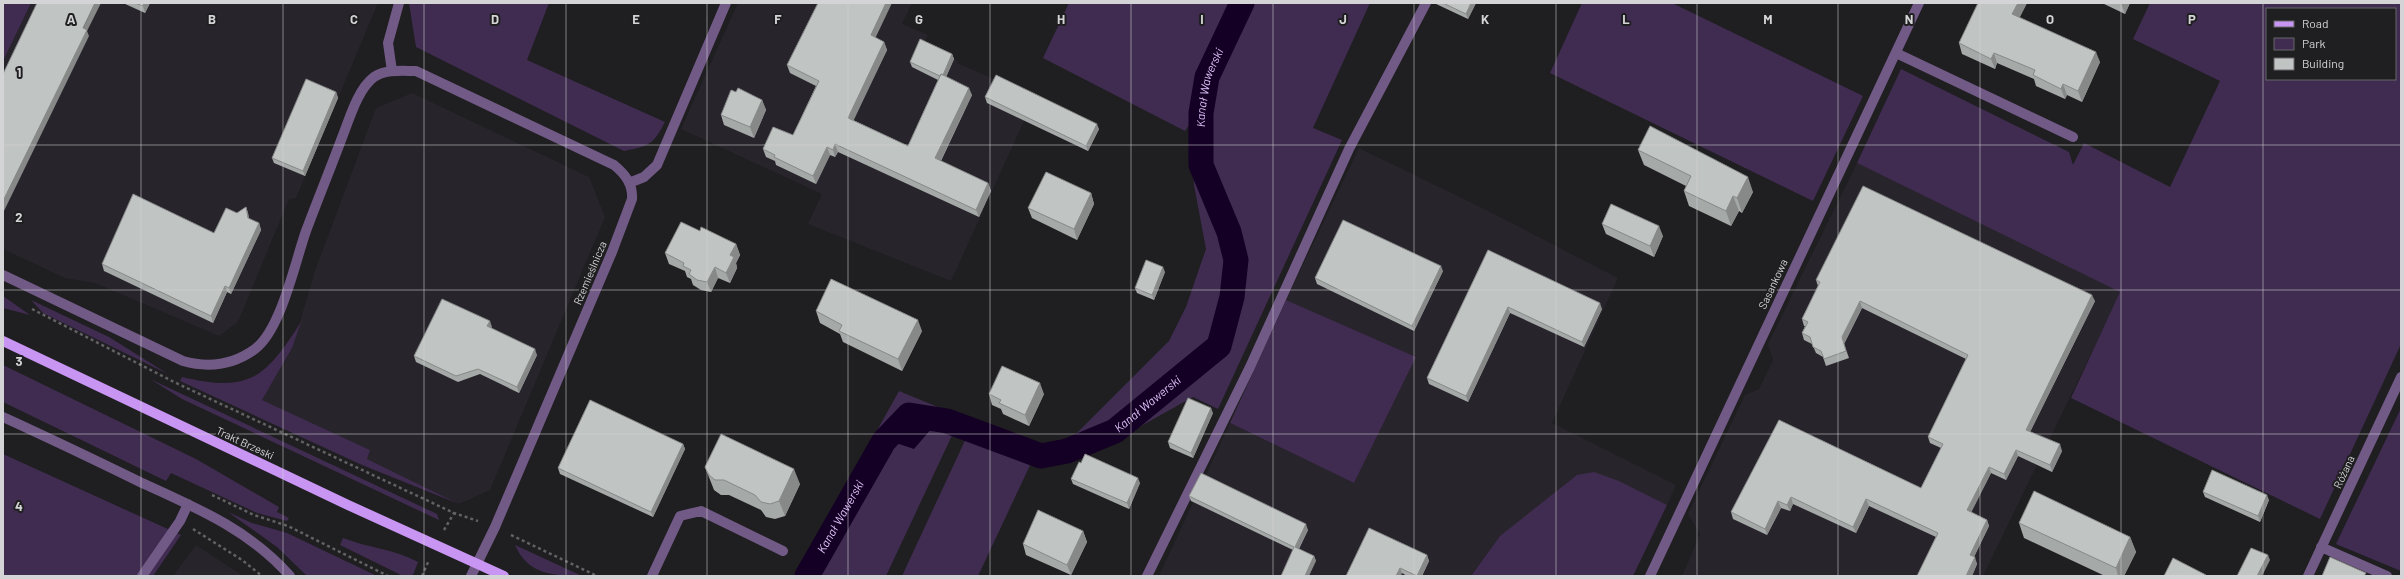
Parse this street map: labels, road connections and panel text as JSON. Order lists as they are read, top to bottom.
{
  "streets": {
    "main road": ["Trakt Brzeski"],
    "street": ["Rzemieślnicza", "Sasankowa", "Różana"]
  },
  "crossings": [
    ["Rzemieślnicza", "Trakt Brzeski"]
  ],
  "water": ["Kanał Wawerski"],
  "legend": ["Road", "Park", "Building"],
  "grid": {
    "columns": [
      "A",
      "B",
      "C",
      "D",
      "E",
      "F",
      "G",
      "H",
      "I",
      "J",
      "K",
      "L",
      "M",
      "N",
      "O",
      "P"
    ],
    "rows": [
      "1",
      "2",
      "3",
      "4"
    ]
  }
}
